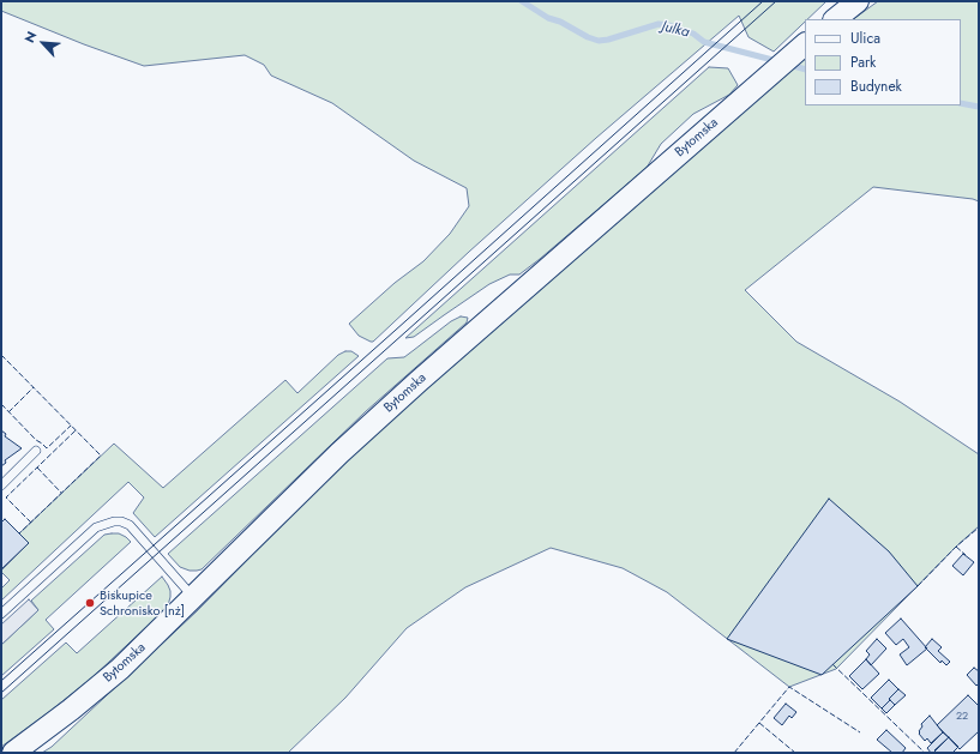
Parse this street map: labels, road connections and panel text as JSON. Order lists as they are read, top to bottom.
{
  "streets": {
    "street": ["Bytomska"]
  },
  "water": ["Julka"],
  "places": ["Biskupice Schronisko [nż]"],
  "house_numbers": ["22"],
  "legend": ["Ulica", "Park", "Budynek"],
  "north": "top left"
}
